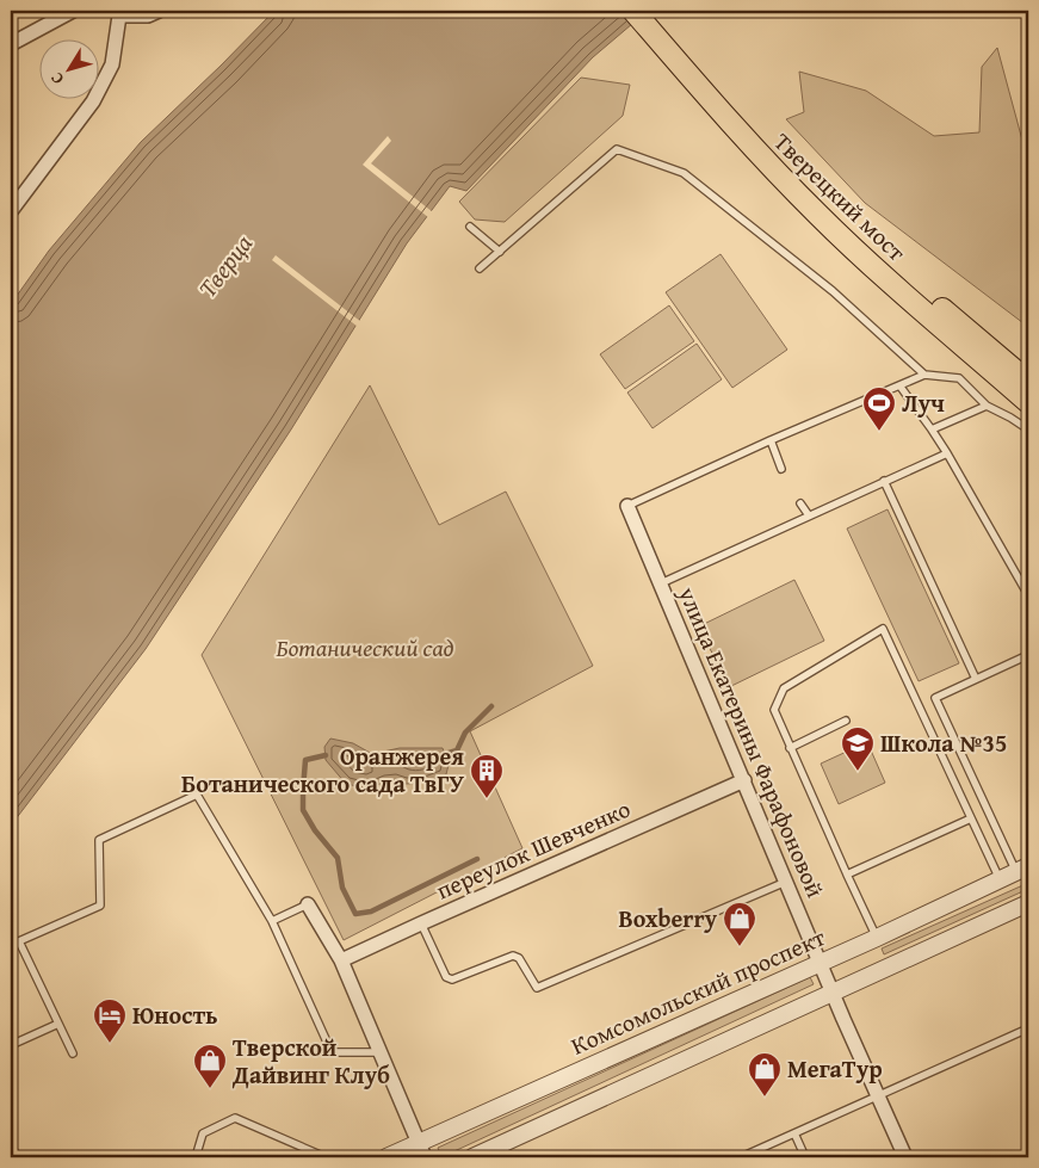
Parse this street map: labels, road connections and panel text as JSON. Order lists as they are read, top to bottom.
{
  "streets": {
    "main road": ["Тверецкий мост"],
    "street": ["улица Екатерины Фарафоновой", "переулок Шевченко", "Комсомольский проспект"]
  },
  "crossings": [
    ["улица Екатерины Фарафоновой", "переулок Шевченко"],
    ["улица Екатерины Фарафоновой", "Комсомольский проспект"]
  ],
  "water": ["Тверца"],
  "parks": ["Ботанический сад"],
  "places": {
    "sports": ["Луч"],
    "school or university": ["Школа №35"],
    "building": ["Оранжерея Ботанического сада ТвГУ"],
    "shop": ["Boxberry", "Тверской Дайвинг Клуб", "МегаТур"],
    "hotel": ["Юность"]
  },
  "north": "bottom left"
}
